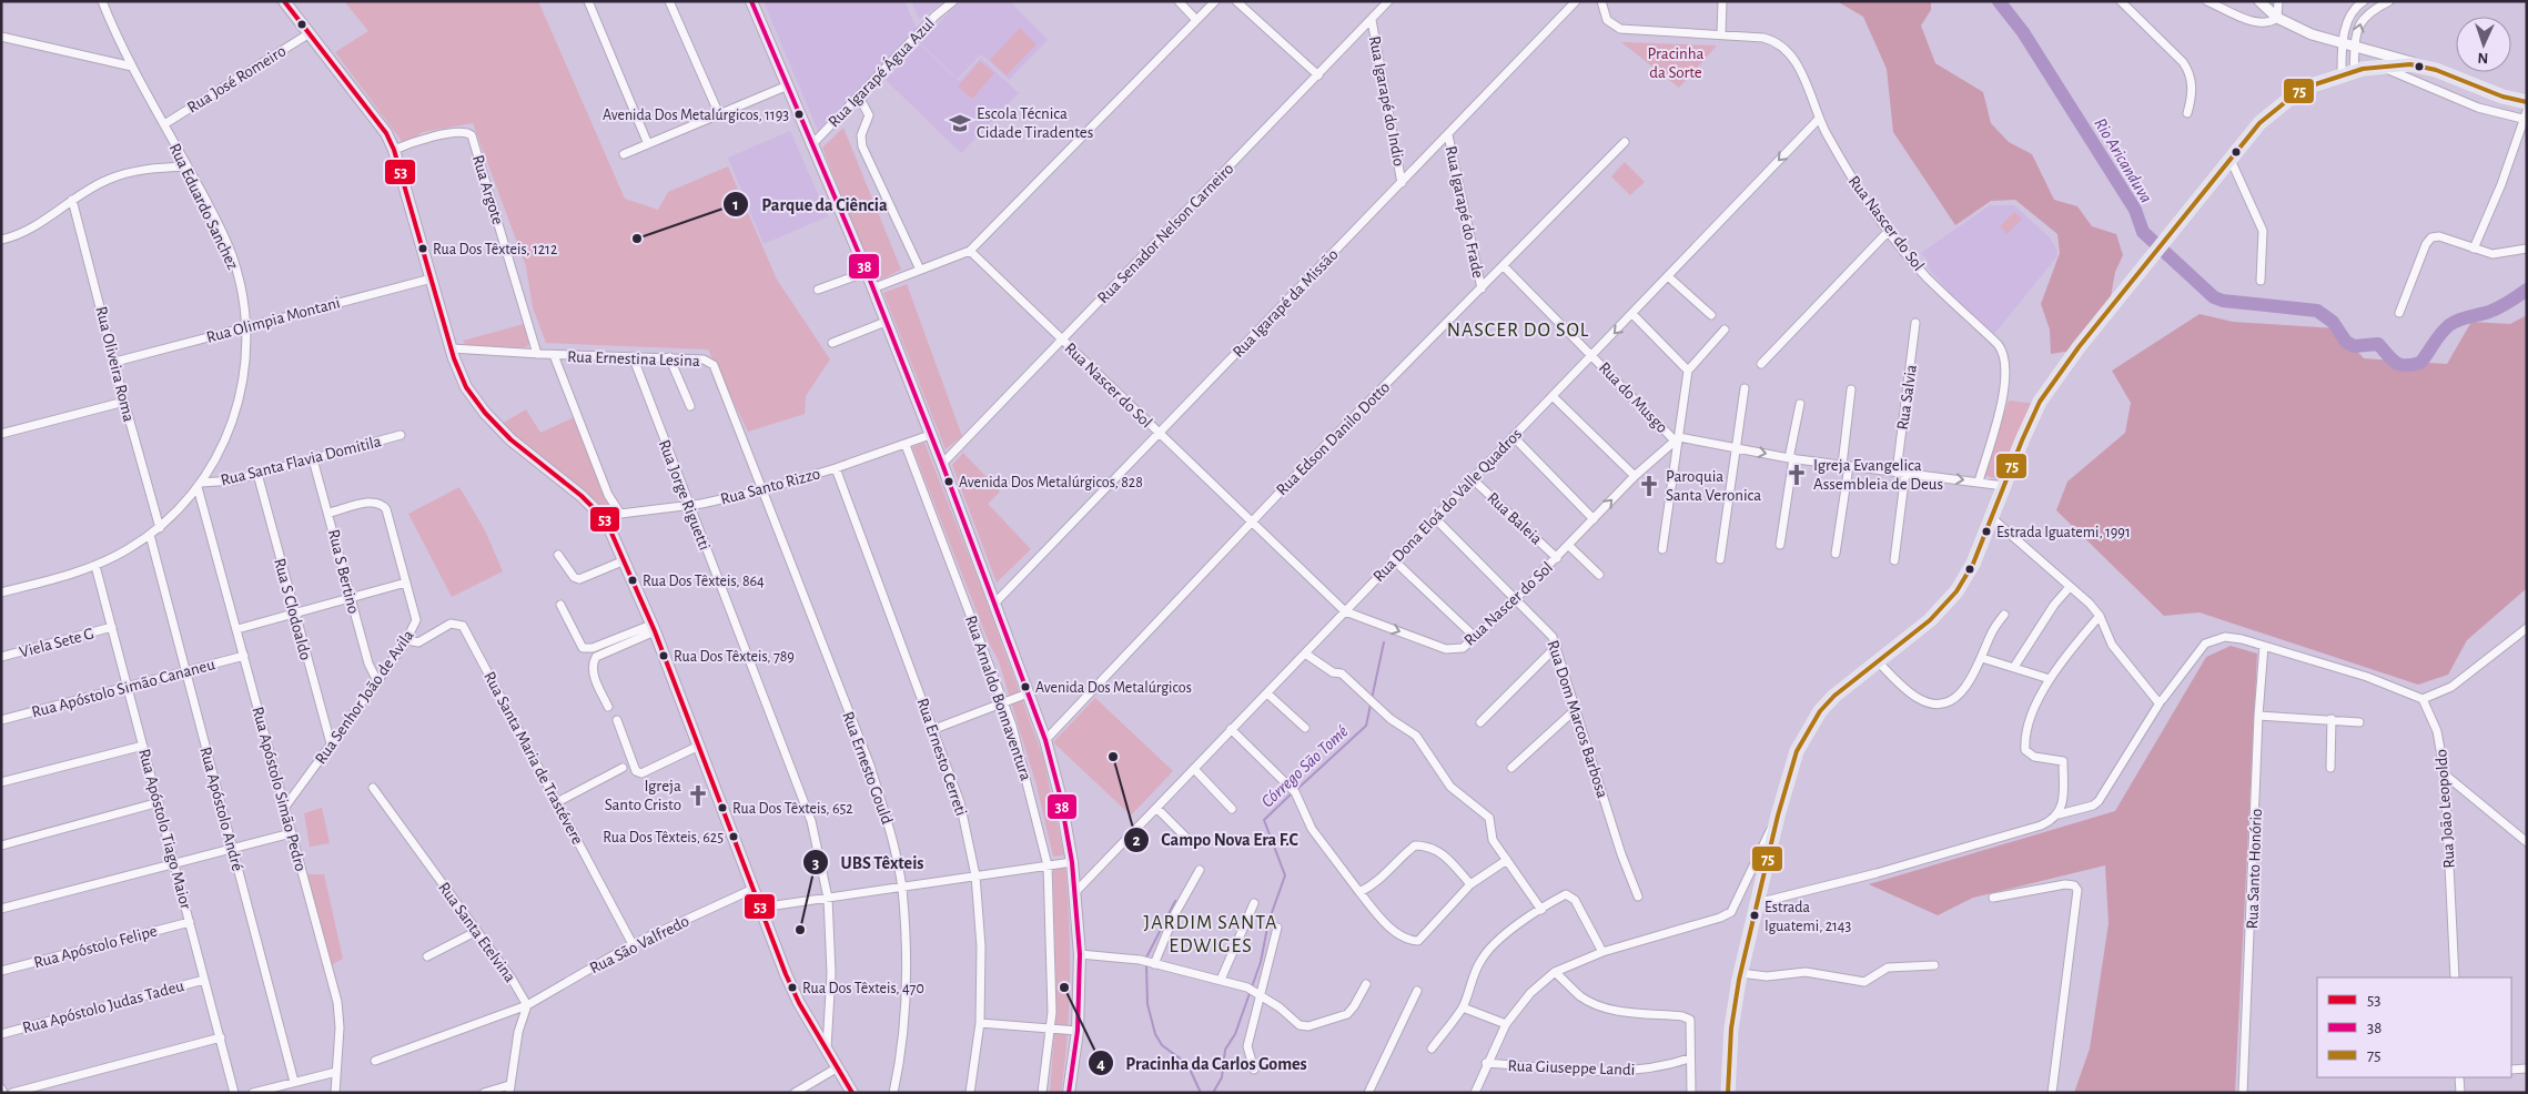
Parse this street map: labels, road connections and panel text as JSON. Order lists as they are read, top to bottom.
{
  "streets": {
    "street": [
      "Rua Igarapé Água Azul",
      "Rua José Romeiro",
      "Rua Igarapé do Indio",
      "Rua Argote",
      "Rua Eduardo Sanchez",
      "Rua Igarapé do Frade",
      "Rua Nascer do Sol",
      "Rua Senador Nelson Carneiro",
      "Rua Igarapé da Missão",
      "Rua Olimpia Montani",
      "Rua Ernestina Lesina",
      "Rua Oliveira Roma",
      "Rua do Musgo",
      "Rua Salvia",
      "Rua Edson Danilo Dotto",
      "Rua Santa Flavia Domitila",
      "Rua Santo Rizzo",
      "Rua Jorge Riguetti",
      "Rua Dona Eloá do Valle Quadros",
      "Rua Baleia",
      "Rua S Bertino",
      "Rua S Clodoaldo",
      "Viela Sete G",
      "Rua Apóstolo Simão Cananeu",
      "Rua Senhor João de Avila",
      "Rua Arnaldo Bonnaventura",
      "Rua Dom Marcos Barbosa",
      "Rua Ernesto Cerreti",
      "Rua Santa Maria de Trastévere",
      "Rua Ernesto Gould",
      "Rua Apóstolo Simão Pedro",
      "Rua Apóstolo André",
      "Rua João Leopoldo",
      "Rua Apóstolo Tiago Maior",
      "Rua Santo Honório",
      "Rua Santa Etelvina",
      "Rua São Valfredo",
      "Rua Apóstolo Felipe",
      "Rua Apóstolo Judas Tadeu",
      "Rua Giuseppe Landi"
    ]
  },
  "crossings": [
    ["Rua José Romeiro", "Rua Eduardo Sanchez"],
    ["Rua Igarapé do Indio", "Rua Senador Nelson Carneiro"],
    ["Rua Igarapé do Indio", "Rua Igarapé da Missão"],
    ["Rua Argote", "Rua Ernestina Lesina"],
    ["Rua Eduardo Sanchez", "Rua Olimpia Montani"],
    ["Rua Eduardo Sanchez", "Rua Oliveira Roma"],
    ["Rua Eduardo Sanchez", "Rua Santa Flavia Domitila"],
    ["Rua Eduardo Sanchez", "Rua Apóstolo Simão Pedro"],
    ["Rua Eduardo Sanchez", "Rua Apóstolo André"],
    ["Rua Eduardo Sanchez", "Rua Apóstolo Tiago Maior"],
    ["Rua Igarapé do Frade", "Rua Igarapé da Missão"],
    ["Rua Igarapé do Frade", "Rua Edson Danilo Dotto"],
    ["Rua Nascer do Sol", "Rua Senador Nelson Carneiro"],
    ["Rua Nascer do Sol", "Rua Igarapé da Missão"],
    ["Rua Nascer do Sol", "Rua do Musgo"],
    ["Rua Nascer do Sol", "Rua Edson Danilo Dotto"],
    ["Rua Nascer do Sol", "Rua Dona Eloá do Valle Quadros"],
    ["Rua Nascer do Sol", "Rua Baleia"],
    ["Rua Nascer do Sol", "Rua Dom Marcos Barbosa"],
    ["Rua Olimpia Montani", "Rua Oliveira Roma"],
    ["Rua Ernestina Lesina", "Rua Santo Rizzo"],
    ["Rua Ernestina Lesina", "Rua Jorge Riguetti"],
    ["Rua Ernestina Lesina", "Rua Ernesto Gould"],
    ["Rua do Musgo", "Rua Edson Danilo Dotto"],
    ["Rua do Musgo", "Rua Dona Eloá do Valle Quadros"],
    ["Rua Santa Flavia Domitila", "Rua S Bertino"],
    ["Rua Santa Flavia Domitila", "Rua S Clodoaldo"],
    ["Rua Santa Flavia Domitila", "Rua Apóstolo Simão Pedro"],
    ["Rua Santo Rizzo", "Rua Jorge Riguetti"],
    ["Rua Santo Rizzo", "Rua Arnaldo Bonnaventura"],
    ["Rua Santo Rizzo", "Rua Ernesto Cerreti"],
    ["Rua Santo Rizzo", "Rua Ernesto Gould"],
    ["Rua Dona Eloá do Valle Quadros", "Rua Baleia"],
    ["Rua Dona Eloá do Valle Quadros", "Rua Dom Marcos Barbosa"],
    ["Rua S Bertino", "Rua Senhor João de Avila"],
    ["Rua S Clodoaldo", "Rua Senhor João de Avila"],
    ["Viela Sete G", "Rua Apóstolo Tiago Maior"],
    ["Rua Apóstolo Simão Cananeu", "Rua Apóstolo Simão Pedro"],
    ["Rua Apóstolo Simão Cananeu", "Rua Apóstolo André"],
    ["Rua Apóstolo Simão Cananeu", "Rua Apóstolo Tiago Maior"],
    ["Rua Senhor João de Avila", "Rua Santa Maria de Trastévere"],
    ["Rua Senhor João de Avila", "Rua Apóstolo Simão Pedro"],
    ["Rua Santa Maria de Trastévere", "Rua São Valfredo"],
    ["Rua Apóstolo Tiago Maior", "Rua Apóstolo Felipe"],
    ["Rua Apóstolo Tiago Maior", "Rua Apóstolo Judas Tadeu"],
    ["Rua Santa Etelvina", "Rua São Valfredo"]
  ],
  "districts": ["NASCER DO SOL", "JARDIM SANTA EDWIGES"],
  "water": ["Rio Aricanduva", "Córrego São Tomé"],
  "parks": ["Pracinha da Sorte"],
  "places": {
    "other": [
      "Avenida Dos Metalúrgicos, 1193",
      "Parque da Ciência",
      "Rua Dos Têxteis, 1212",
      "Avenida Dos Metalúrgicos, 828",
      "Estrada Iguatemi, 1991",
      "Rua Dos Têxteis, 864",
      "Rua Dos Têxteis, 789",
      "Avenida Dos Metalúrgicos",
      "Campo Nova Era F.C",
      "Rua Dos Têxteis, 652",
      "Rua Dos Têxteis, 625",
      "Estrada Iguatemi, 2143",
      "UBS Têxteis",
      "Rua Dos Têxteis, 470",
      "Pracinha da Carlos Gomes"
    ],
    "school or university": ["Escola Técnica Cidade Tiradentes"],
    "church": ["Igreja Evangelica Assembleia de Deus", "Paroquia Santa Veronica", "Igreja Santo Cristo"]
  },
  "lines": ["transit line 53", "transit line 38", "transit line 75"],
  "legend": ["53", "38", "75"],
  "north": "bottom"
}
